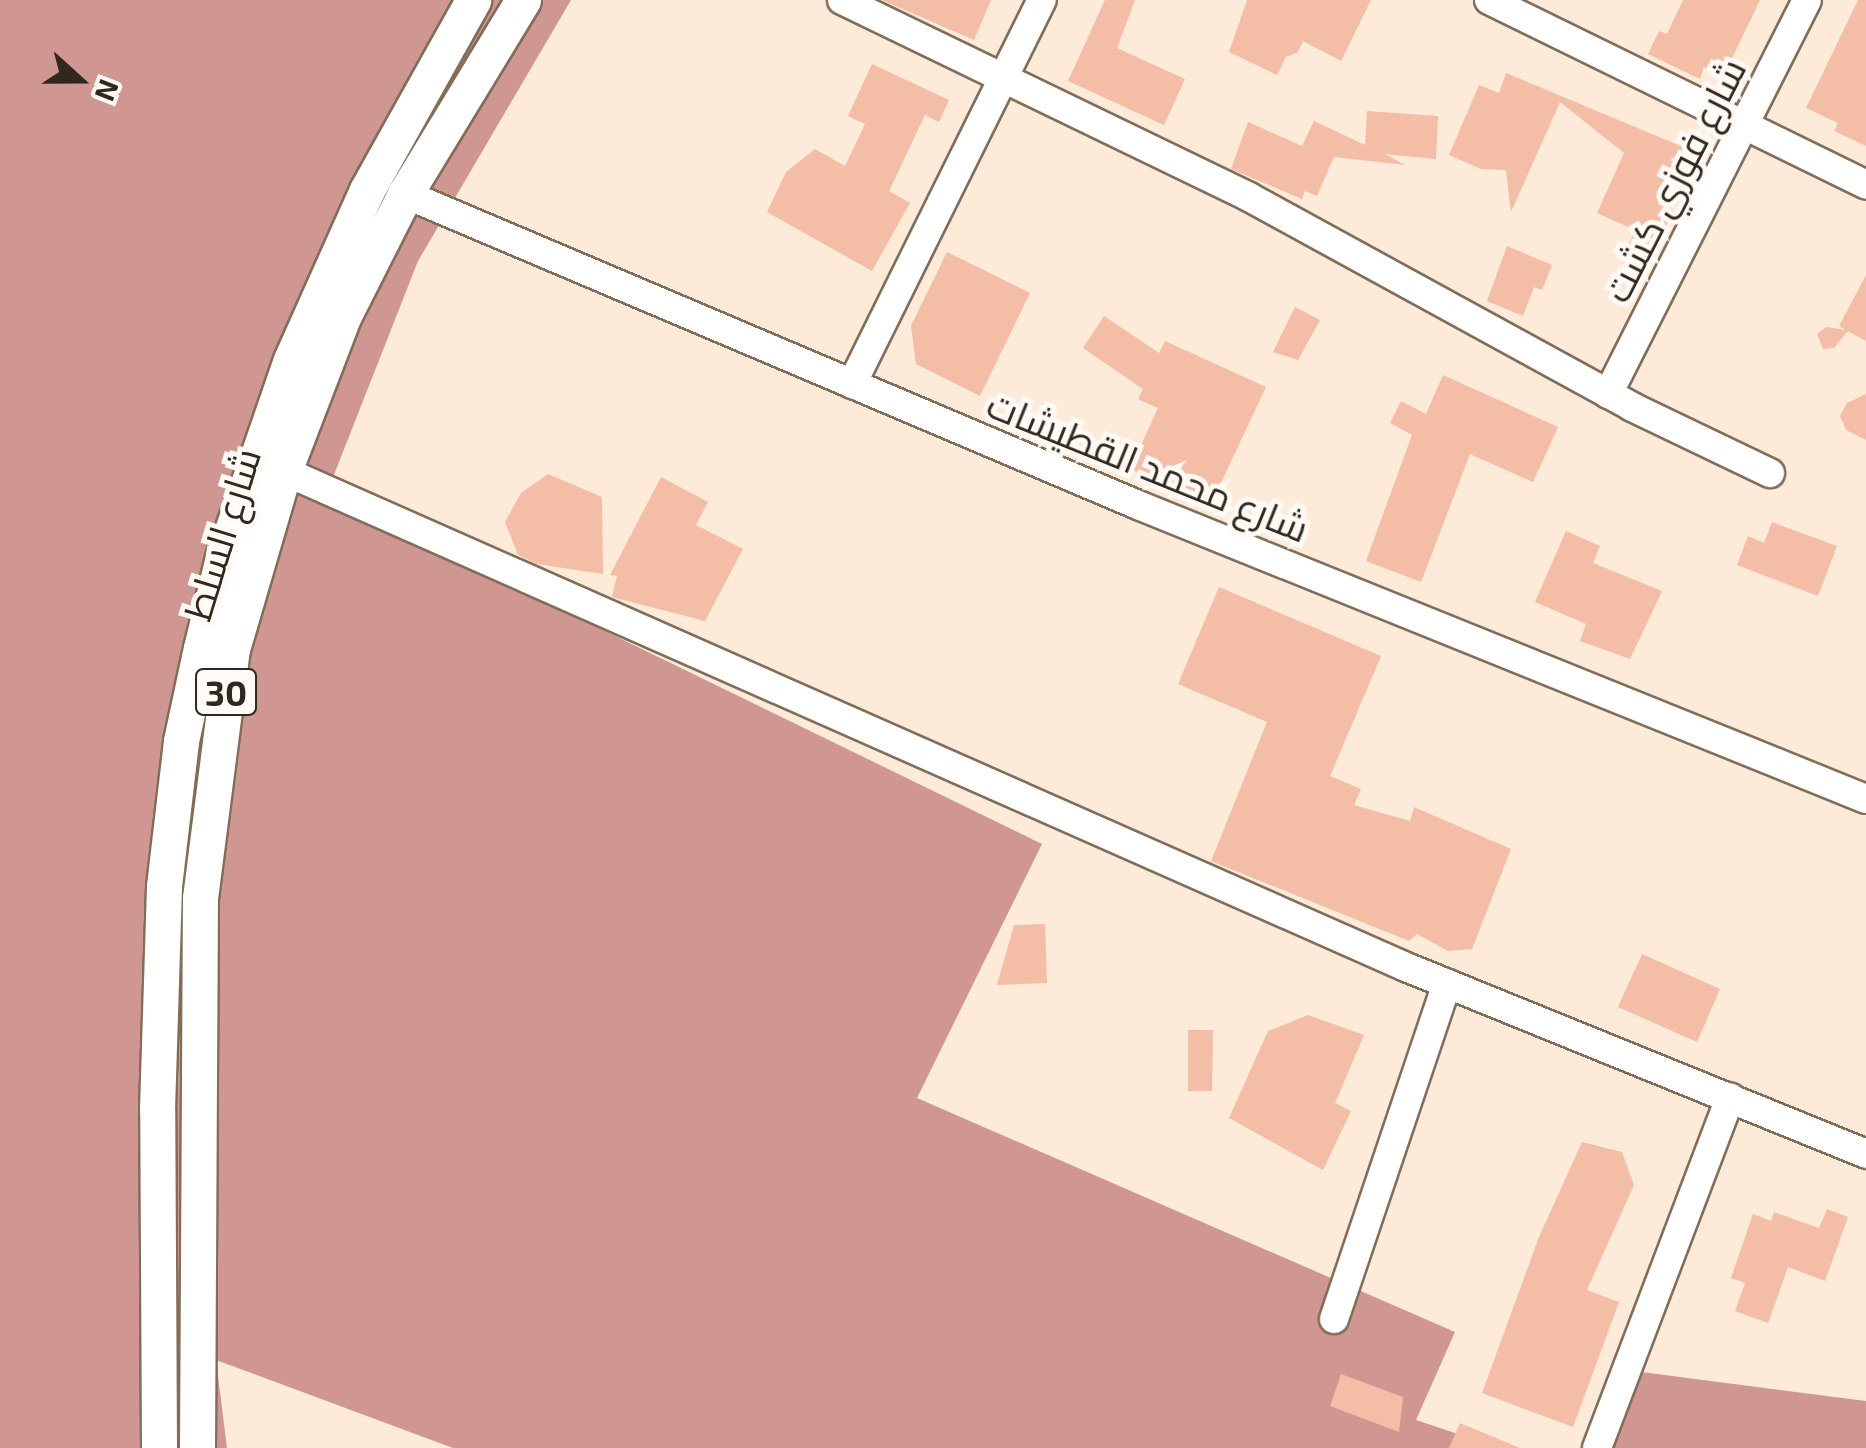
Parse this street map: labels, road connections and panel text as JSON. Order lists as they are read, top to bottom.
{
  "streets": {
    "main road": ["شارع السلط", "30"],
    "street": ["شارع فوزي كشت", "شارع محمد القطيشات"]
  },
  "crossings": [
    ["شارع محمد القطيشات", "شارع السلط"]
  ],
  "north": "right"
}
